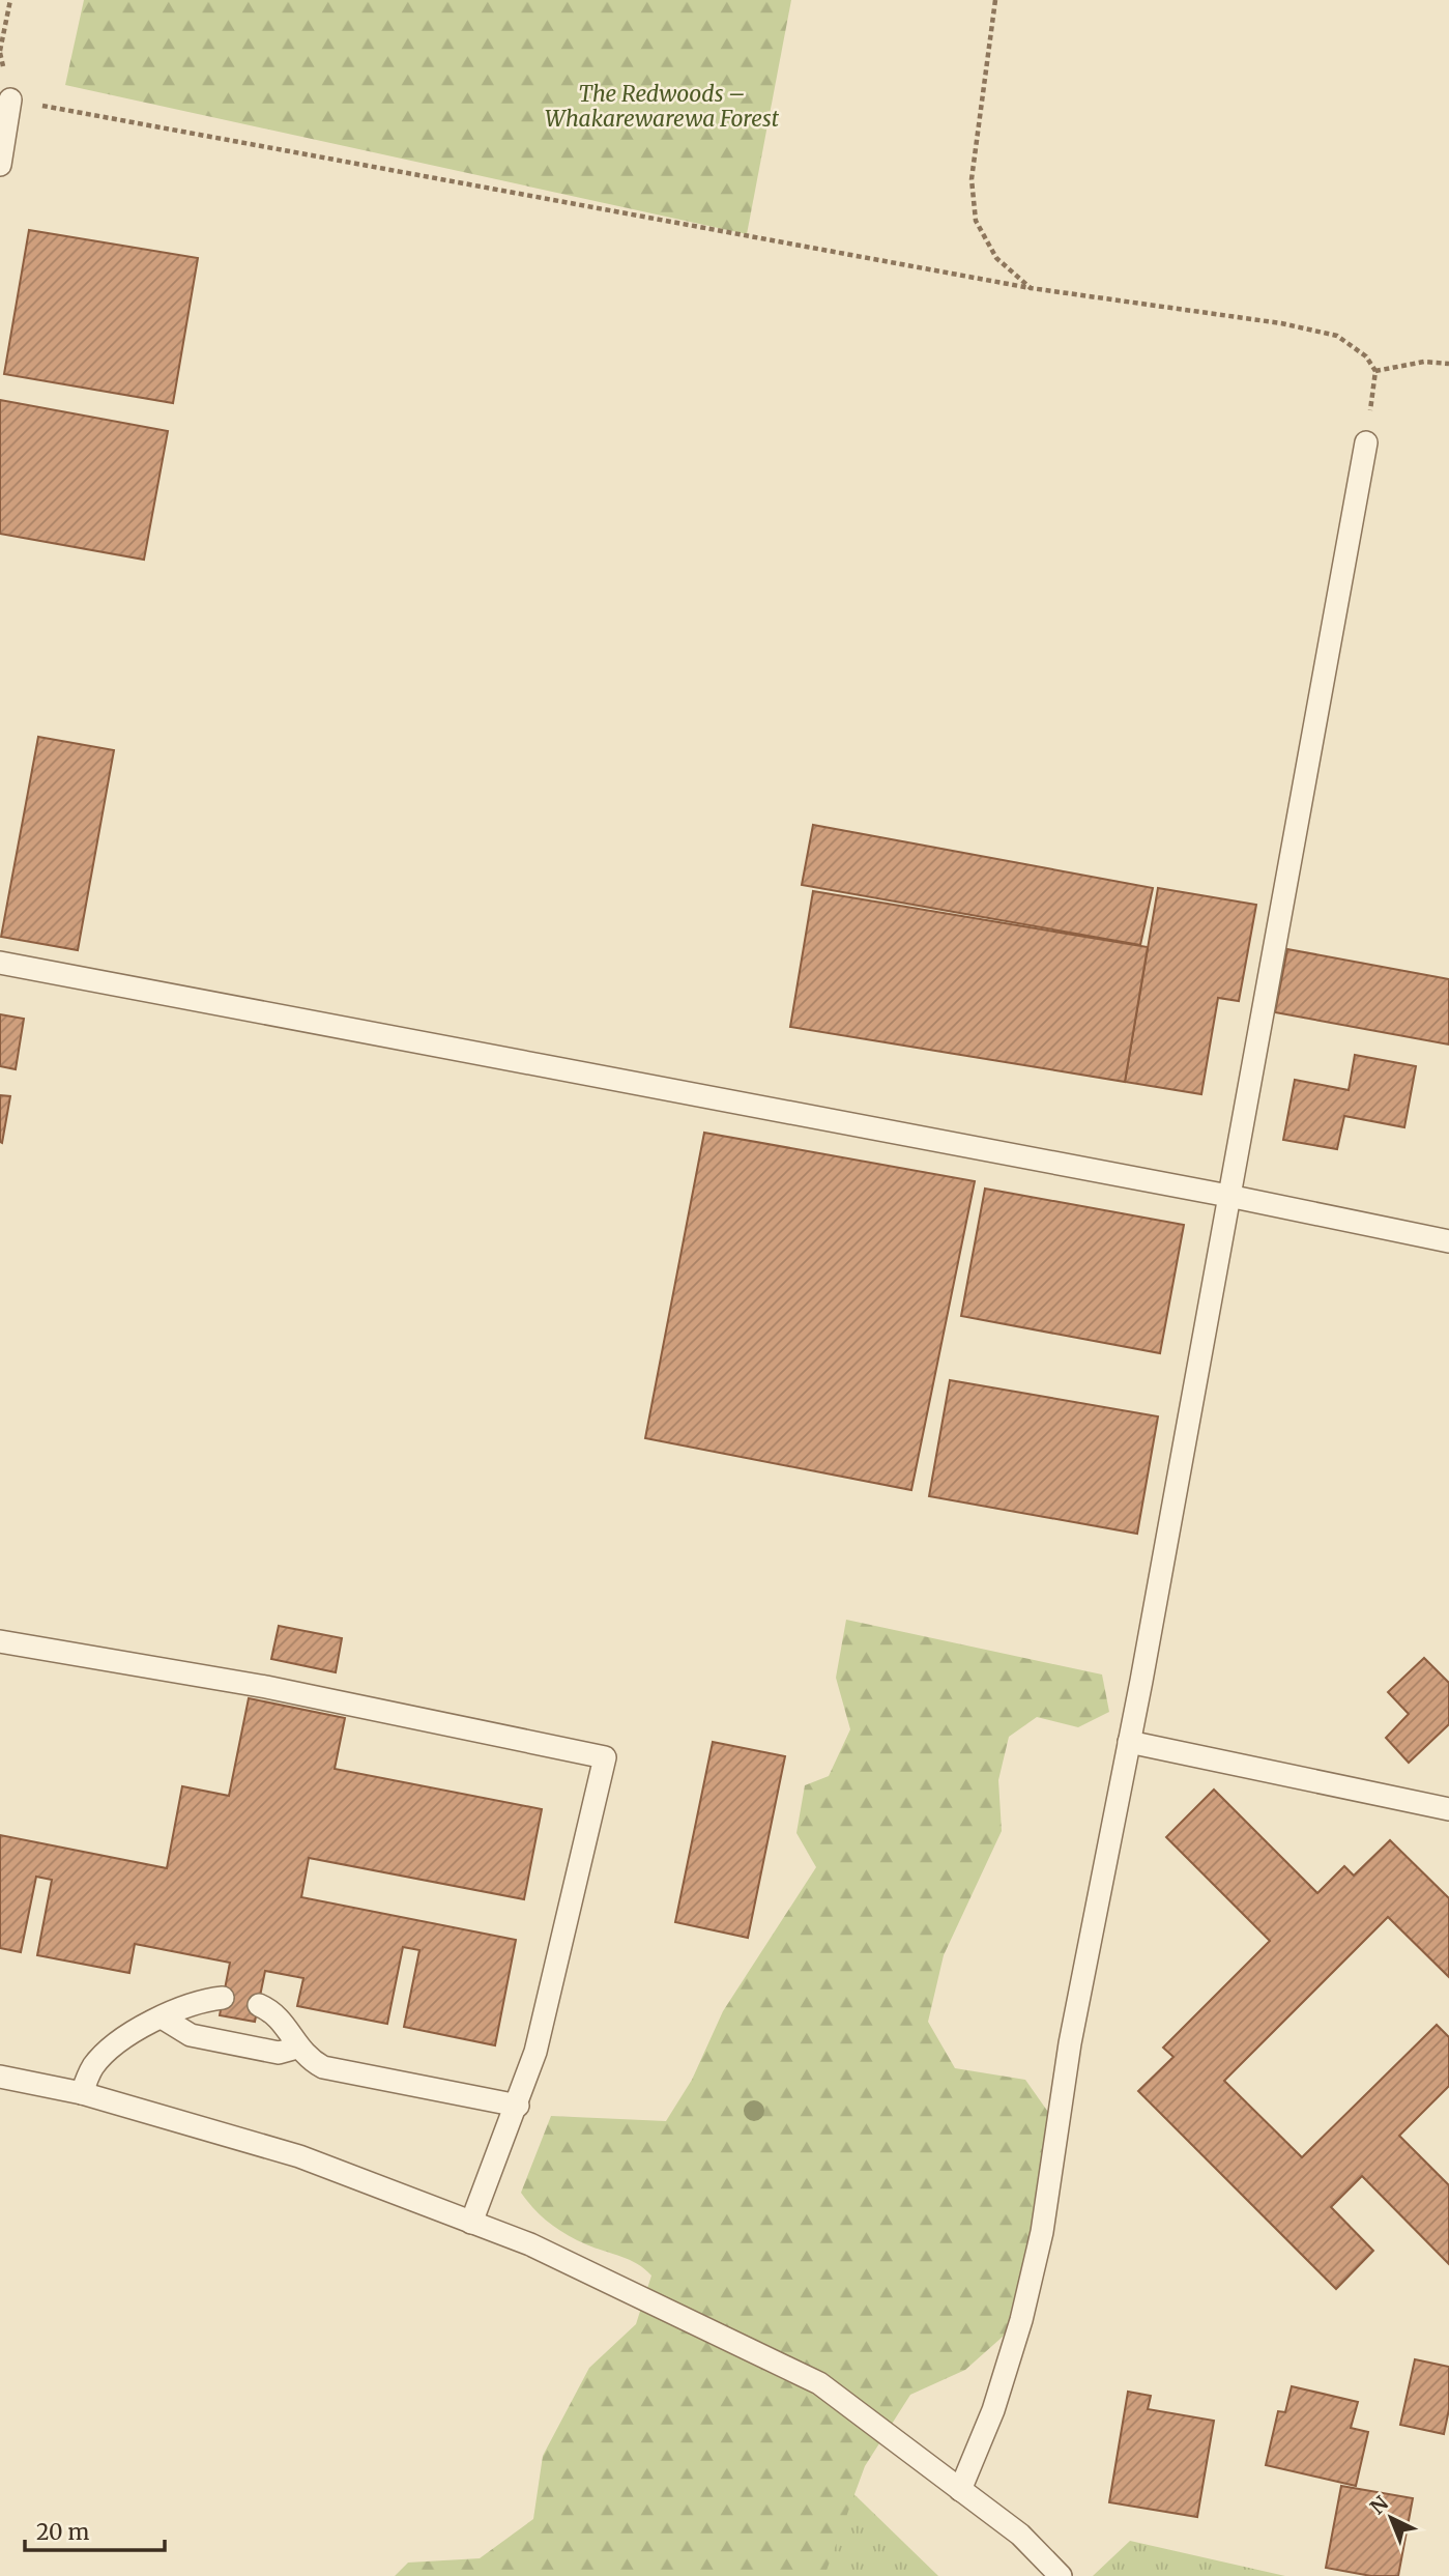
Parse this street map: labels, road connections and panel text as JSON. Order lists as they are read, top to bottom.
{
  "parks": ["The Redwoods – Whakarewarewa Forest"],
  "scale_bar": "20 m",
  "north": "top left"
}
